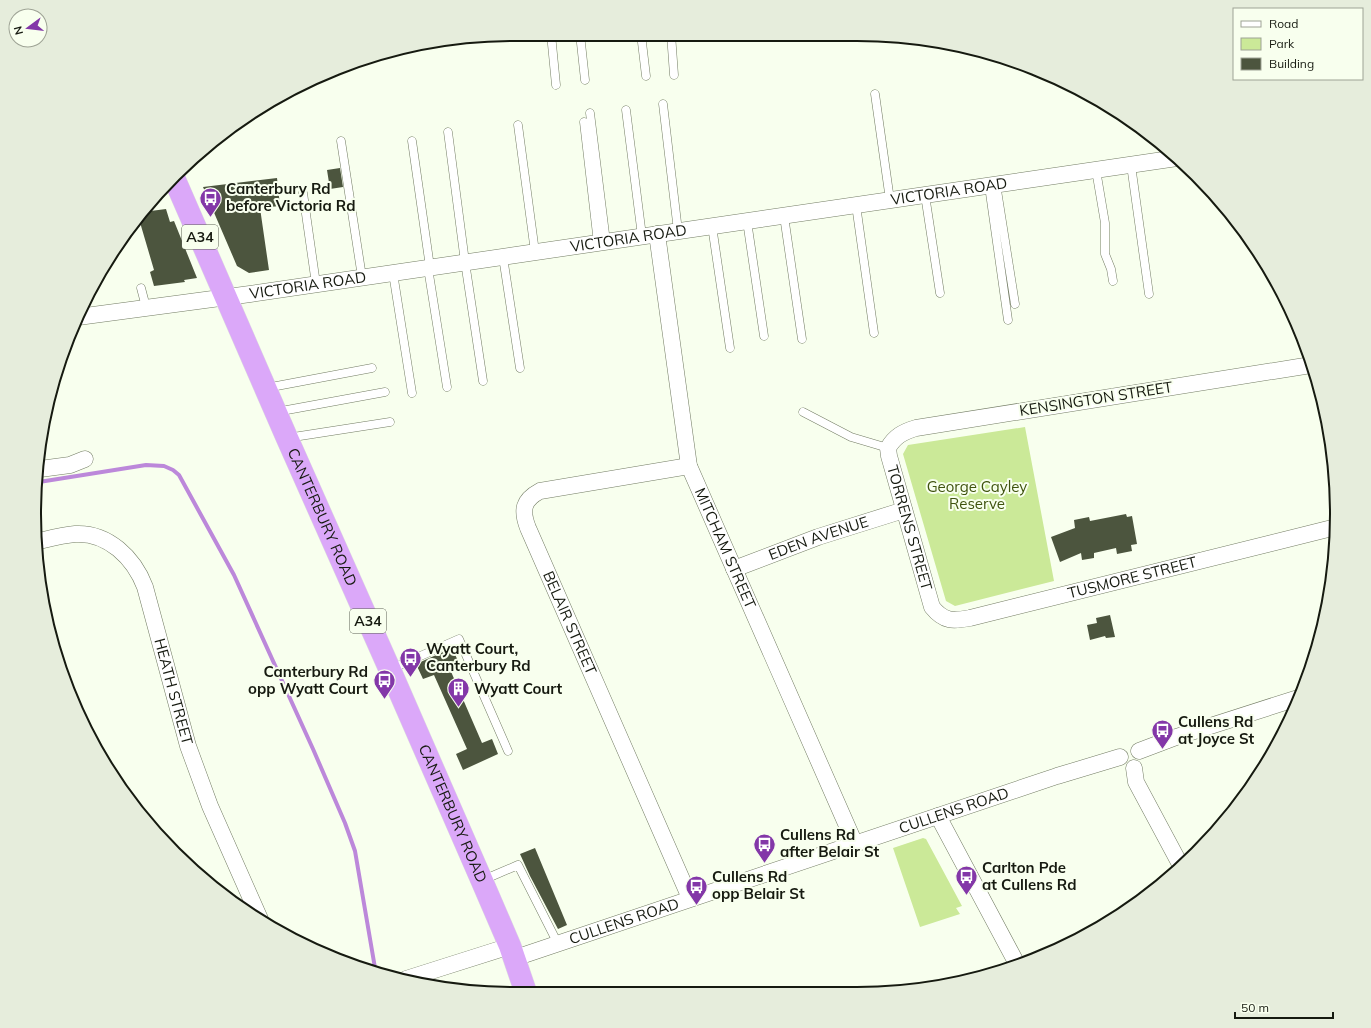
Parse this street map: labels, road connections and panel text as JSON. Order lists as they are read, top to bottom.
{
  "streets": {
    "highway": ["A34", "CANTERBURY ROAD"],
    "street": [
      "VICTORIA ROAD",
      "KENSINGTON STREET",
      "TORRENS STREET",
      "EDEN AVENUE",
      "MITCHAM STREET",
      "TUSMORE STREET",
      "BELAIR STREET",
      "HEATH STREET",
      "CULLENS ROAD"
    ]
  },
  "crossings": [
    ["VICTORIA ROAD", "CANTERBURY ROAD"],
    ["VICTORIA ROAD", "MITCHAM STREET"],
    ["KENSINGTON STREET", "TORRENS STREET"],
    ["CANTERBURY ROAD", "CULLENS ROAD"],
    ["TORRENS STREET", "EDEN AVENUE"],
    ["TORRENS STREET", "TUSMORE STREET"],
    ["EDEN AVENUE", "MITCHAM STREET"],
    ["MITCHAM STREET", "BELAIR STREET"],
    ["MITCHAM STREET", "CULLENS ROAD"],
    ["BELAIR STREET", "CULLENS ROAD"]
  ],
  "parks": ["George Cayley Reserve"],
  "places": {
    "bus stop": [
      "Canterbury Rd before Victoria Rd",
      "Wyatt Court, Canterbury Rd",
      "Canterbury Rd opp Wyatt Court",
      "Cullens Rd at Joyce St",
      "Cullens Rd after Belair St",
      "Carlton Pde at Cullens Rd",
      "Cullens Rd opp Belair St"
    ],
    "building": ["Wyatt Court"]
  },
  "legend": ["Road", "Park", "Building"],
  "scale_bar": "50 m",
  "north": "left"
}
